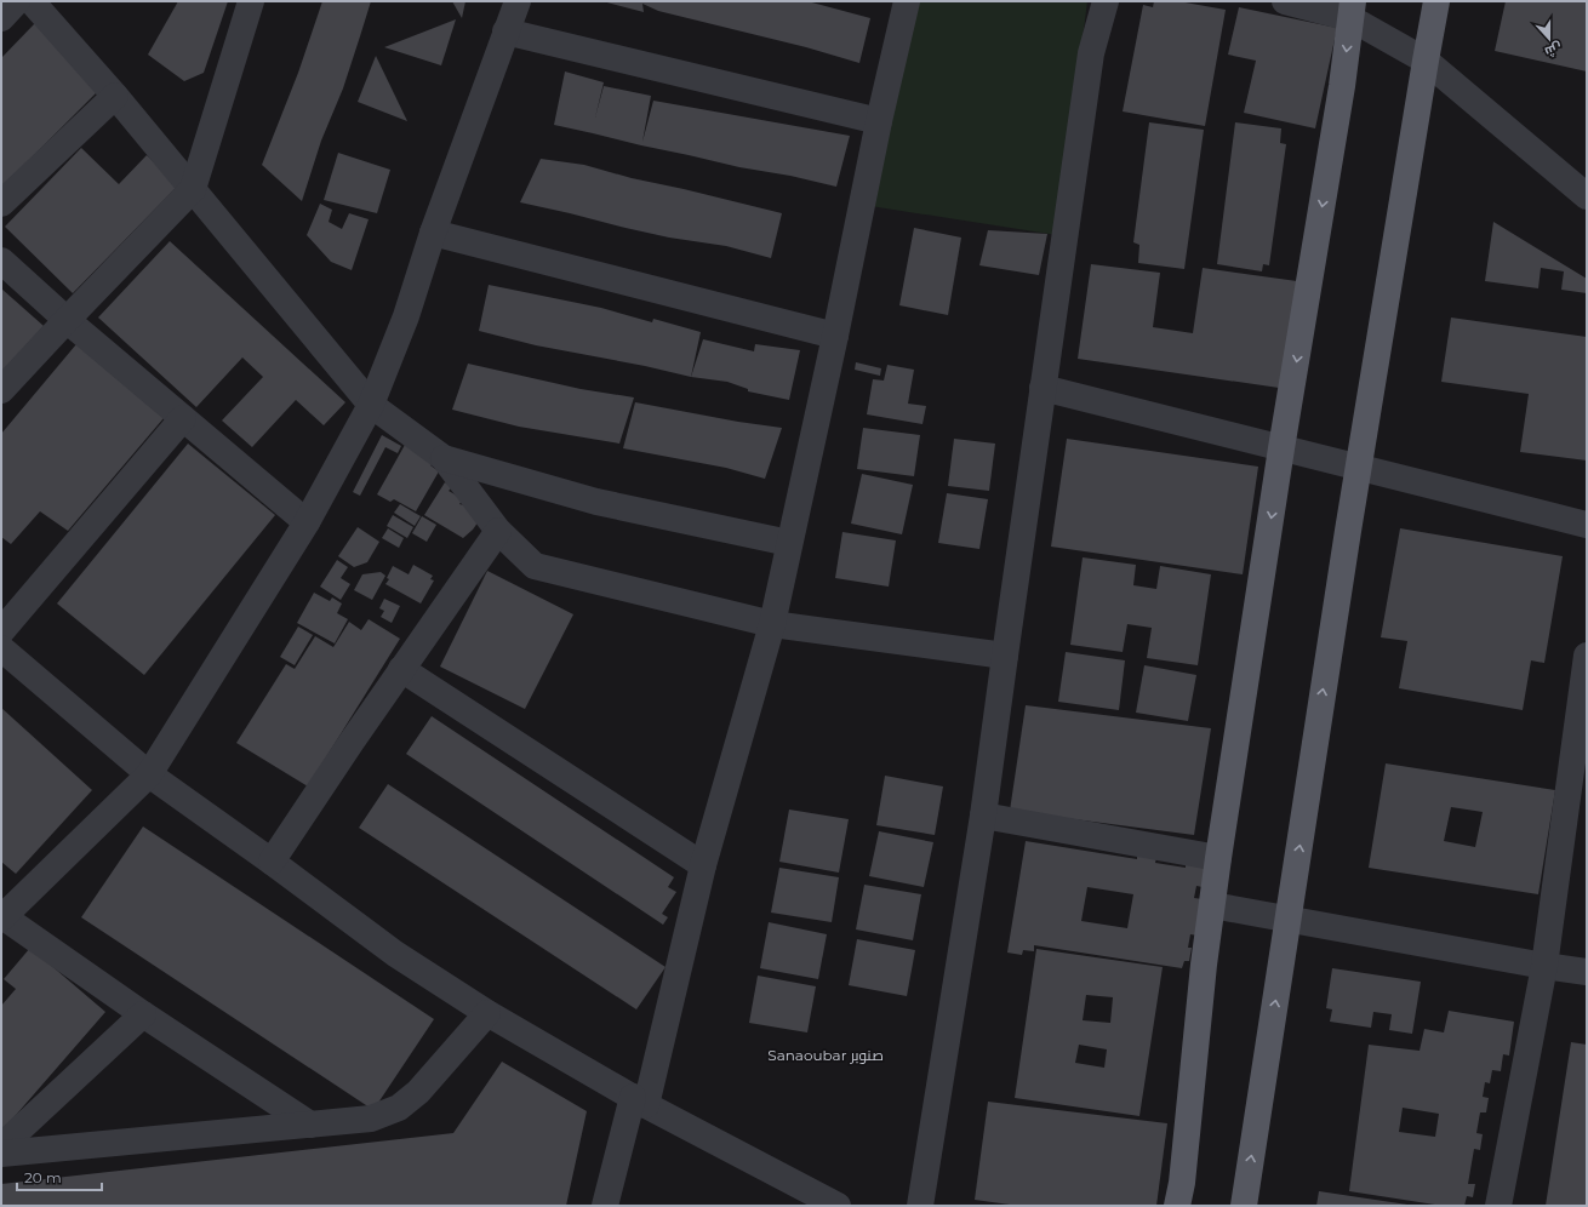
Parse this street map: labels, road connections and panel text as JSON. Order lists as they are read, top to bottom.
{
  "districts": ["Sanaoubar صنوبر"],
  "scale_bar": "20 m",
  "north": "bottom"
}
